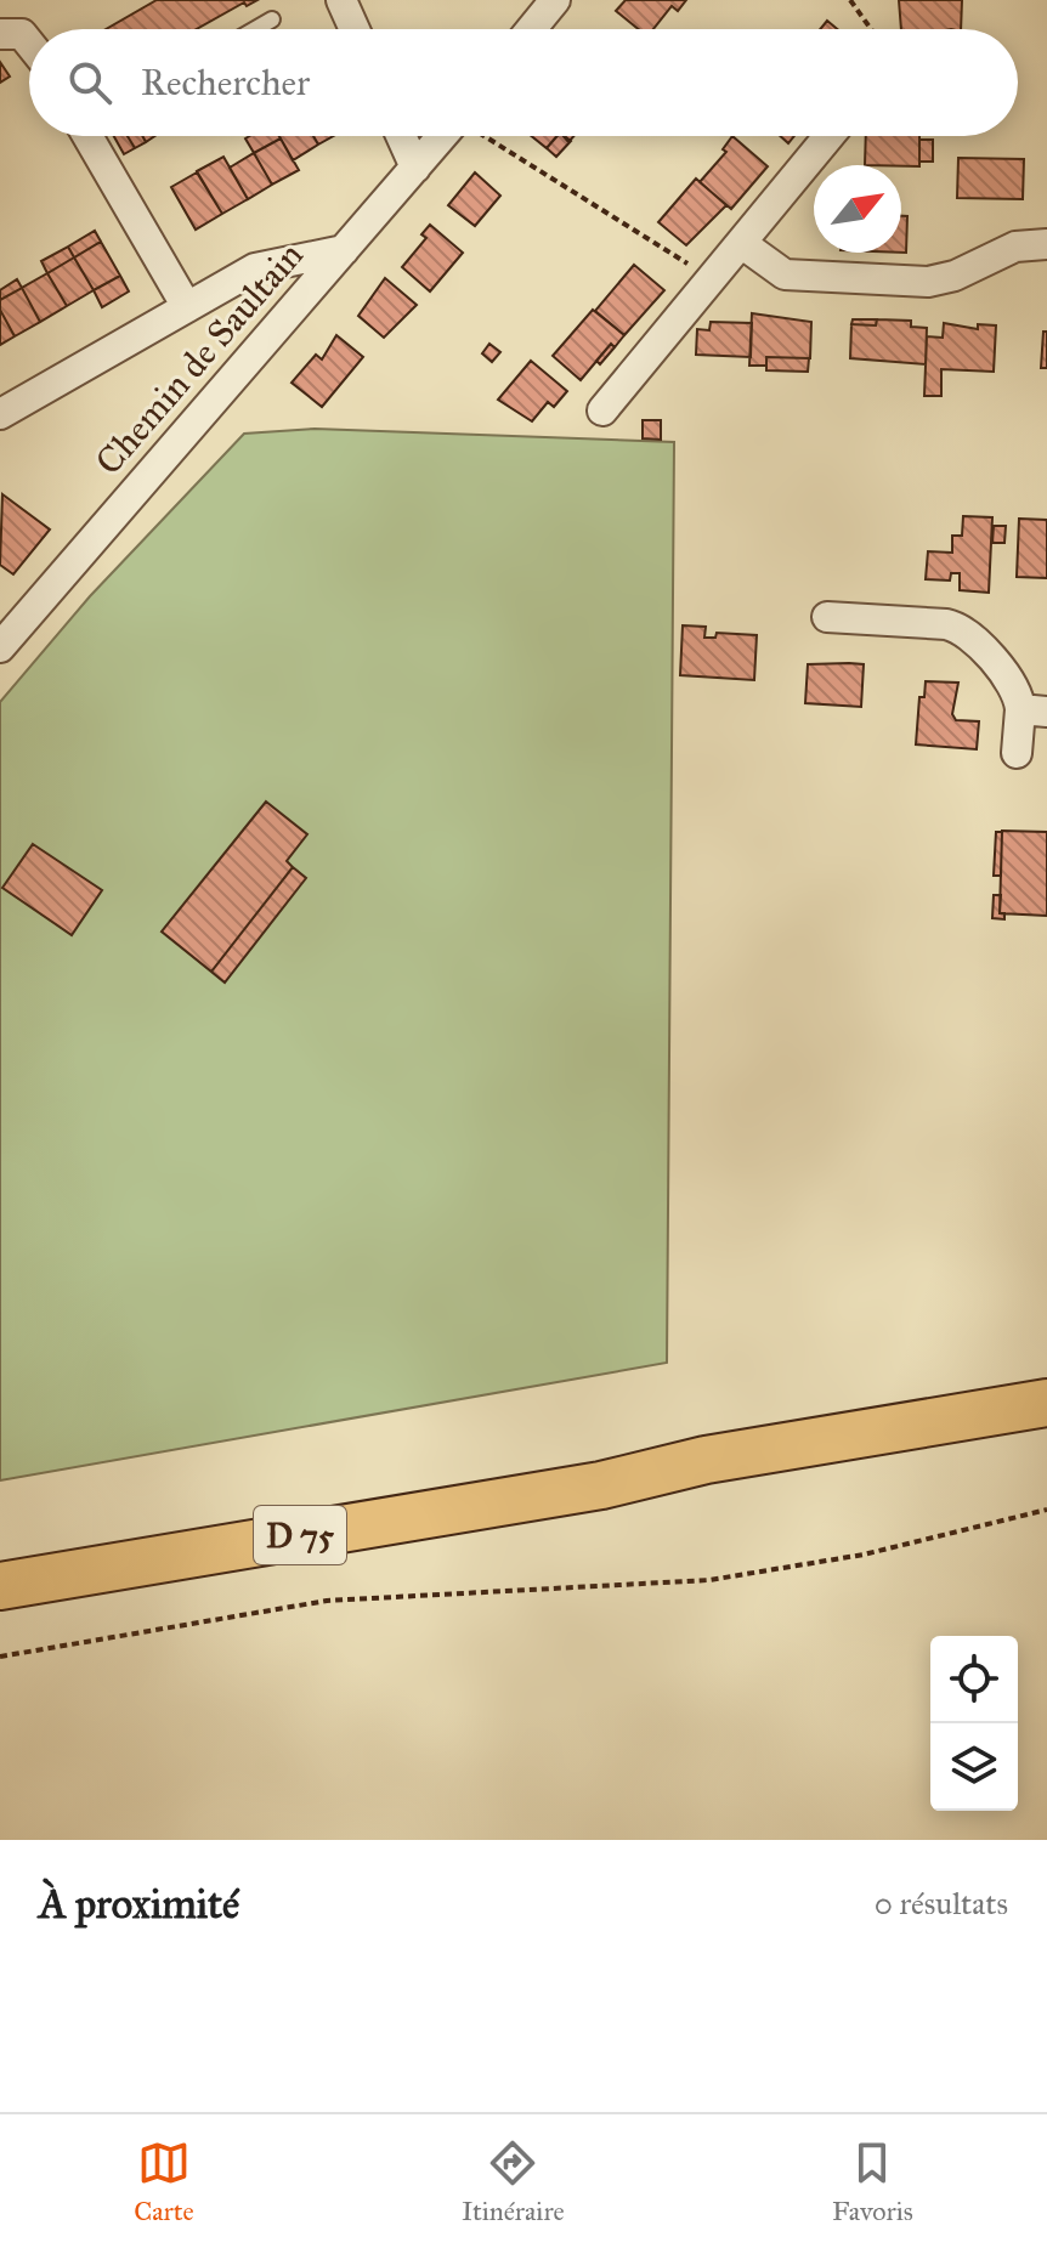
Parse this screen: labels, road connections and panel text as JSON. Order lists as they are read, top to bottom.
{
  "streets": {
    "main road": ["D 75"],
    "street": ["Chemin de Saultain"]
  },
  "north": "top right",
  "page": {
    "search": "Rechercher",
    "heading": ["À proximité", "0 résultats"],
    "nav": ["Carte", "Itinéraire", "Favoris"]
  }
}
